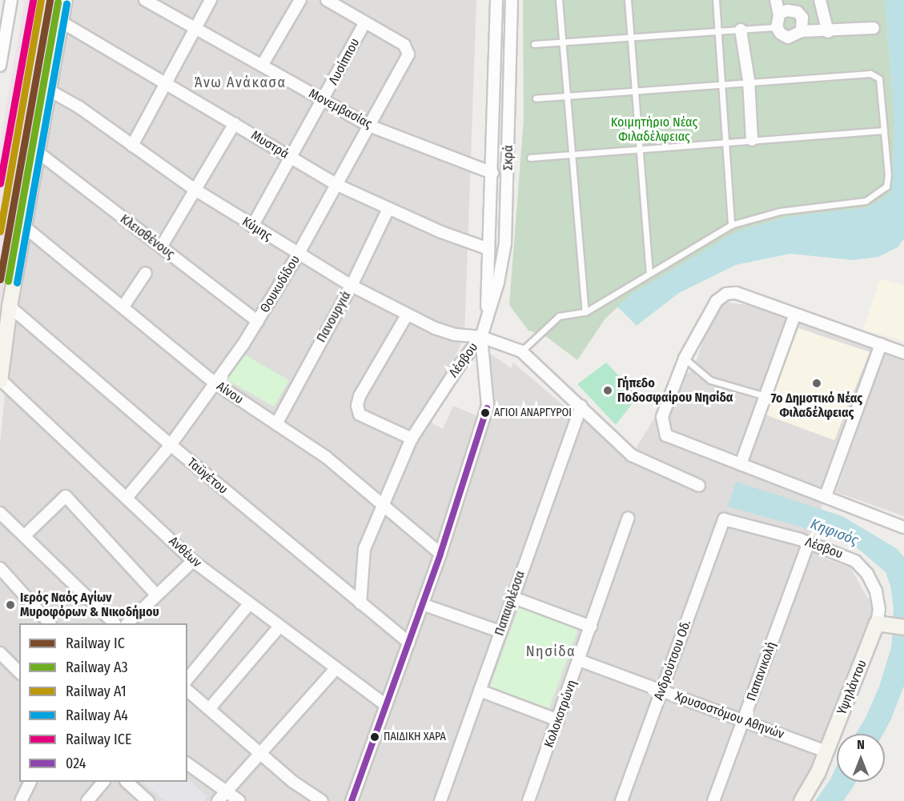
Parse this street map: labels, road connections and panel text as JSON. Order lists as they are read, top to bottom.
{
  "streets": {
    "street": [
      "Λυσίππου",
      "Μονεμβασίας",
      "Μυστρά",
      "Σκρά",
      "Κύμης",
      "Κλεισθένους",
      "Θουκυδίδου",
      "Πανουργιά",
      "Λέσβου",
      "Αίνου",
      "Ταϋγέτου",
      "Ανθέων",
      "Παπαφλέσσα",
      "Ανδρούτσου Οδ.",
      "Παπανικολή",
      "Υψηλάντου",
      "Κολοκοτρώνη",
      "Χρυσοστόμου Αθηνών"
    ]
  },
  "crossings": [
    ["Λυσίππου", "Μονεμβασίας"],
    ["Λυσίππου", "Μυστρά"],
    ["Λυσίππου", "Κύμης"],
    ["Λυσίππου", "Θουκυδίδου"],
    ["Μονεμβασίας", "Σκρά"],
    ["Μονεμβασίας", "Θουκυδίδου"],
    ["Μυστρά", "Σκρά"],
    ["Μυστρά", "Θουκυδίδου"],
    ["Μυστρά", "Πανουργιά"],
    ["Σκρά", "Κύμης"],
    ["Σκρά", "Λέσβου"],
    ["Κύμης", "Θουκυδίδου"],
    ["Κύμης", "Πανουργιά"],
    ["Κύμης", "Λέσβου"],
    ["Κλεισθένους", "Θουκυδίδου"],
    ["Θουκυδίδου", "Αίνου"],
    ["Θουκυδίδου", "Ταϋγέτου"],
    ["Θουκυδίδου", "Ανθέων"],
    ["Πανουργιά", "Αίνου"],
    ["Λέσβου", "Αίνου"],
    ["Λέσβου", "Ταϋγέτου"],
    ["Λέσβου", "Παπαφλέσσα"],
    ["Λέσβου", "Ανδρούτσου Οδ."],
    ["Λέσβου", "Παπανικολή"],
    ["Λέσβου", "Υψηλάντου"],
    ["Ανδρούτσου Οδ.", "Χρυσοστόμου Αθηνών"],
    ["Παπανικολή", "Χρυσοστόμου Αθηνών"],
    ["Υψηλάντου", "Χρυσοστόμου Αθηνών"],
    ["Κολοκοτρώνη", "Χρυσοστόμου Αθηνών"]
  ],
  "districts": ["Άνω Ανάκασα", "Νησίδα"],
  "water": ["Κηφισός"],
  "parks": ["Κοιμητήριο Νέας Φιλαδέλφειας"],
  "places": [
    "7ο Δημοτικό Νέας Φιλαδέλφειας",
    "Γήπεδο Ποδοσφαίρου Νησίδα",
    "ΑΓΙΟΙ ΑΝΑΡΓΥΡΟΙ",
    "Ιερός Ναός Αγίων Μυροφόρων & Νικοδήμου",
    "ΠΑΙΔΙΚΗ ΧΑΡΑ"
  ],
  "lines": [
    "rail line IC",
    "rail line A1",
    "rail line ICE",
    "rail line A3",
    "rail line A4",
    "transit line 024"
  ],
  "legend": [
    "Railway IC",
    "Railway A3",
    "Railway A1",
    "Railway A4",
    "Railway ICE",
    "024"
  ],
  "north": "top"
}
